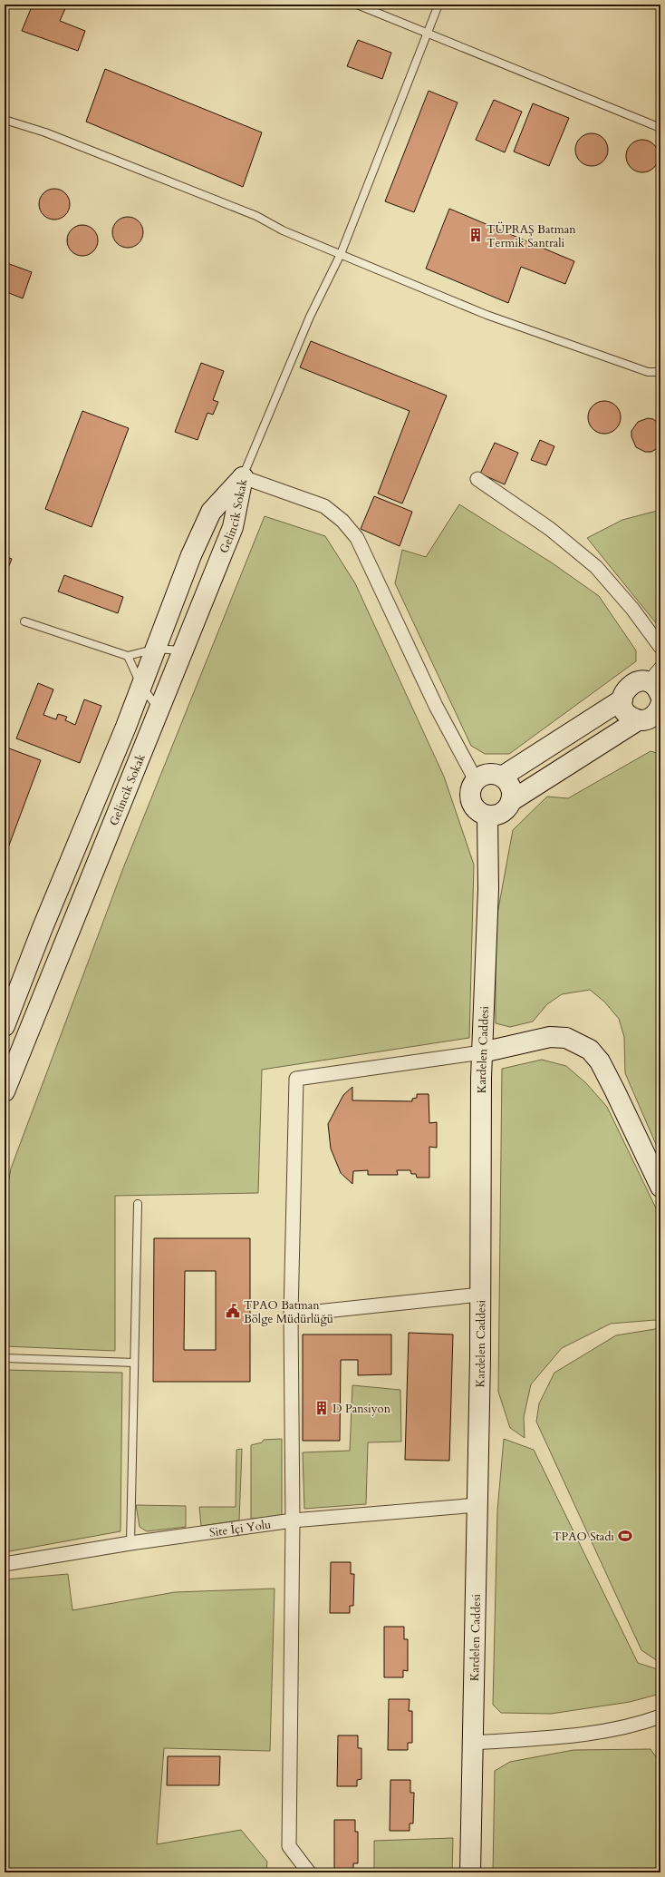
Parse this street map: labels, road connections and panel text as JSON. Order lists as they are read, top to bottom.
{
  "streets": {
    "street": ["Gelincik Sokak", "Kardelen Caddesi", "Site İçi Yolu"]
  },
  "crossings": [
    ["Kardelen Caddesi", "Site İçi Yolu"]
  ],
  "places": {
    "building": ["TÜPRAŞ Batman Termik Santrali", "D Pansiyon"],
    "public building": ["TPAO Batman Bölge Müdürlüğü"],
    "sports": ["TPAO Stadı"]
  }
}
